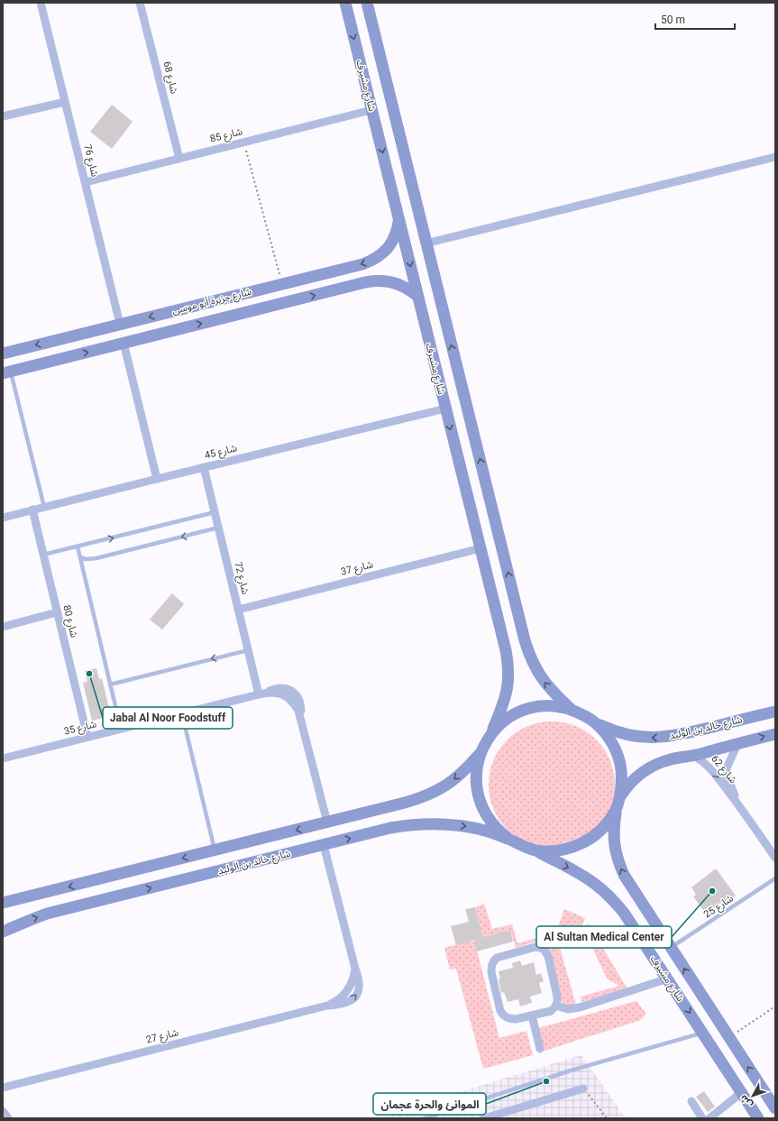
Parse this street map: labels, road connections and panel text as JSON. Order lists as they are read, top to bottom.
{
  "streets": {
    "main road": ["شارع مشيرف", "شارع جزيرة أبو موسى", "شارع خالد بن الوليد"],
    "street": [
      "شارع 68",
      "شارع 85",
      "شارع 76",
      "شارع 45",
      "شارع 37",
      "شارع 72",
      "شارع 80",
      "شارع 35",
      "شارع 62",
      "شارع 27"
    ],
    "lane": ["شارع 25"]
  },
  "crossings": [
    ["شارع 68", "شارع 85"],
    ["شارع مشيرف", "شارع 85"],
    ["شارع مشيرف", "شارع جزيرة أبو موسى"],
    ["شارع مشيرف", "شارع 45"],
    ["شارع مشيرف", "شارع 37"],
    ["شارع مشيرف", "شارع خالد بن الوليد"],
    ["شارع مشيرف", "شارع 25"],
    ["شارع 85", "شارع 76"],
    ["شارع 76", "شارع جزيرة أبو موسى"],
    ["شارع 45", "شارع 72"],
    ["شارع 45", "شارع 80"],
    ["شارع 37", "شارع 72"],
    ["شارع 72", "شارع 35"],
    ["شارع 80", "شارع 35"],
    ["شارع خالد بن الوليد", "شارع 27"]
  ],
  "places": ["Jabal Al Noor Foodstuff", "Al Sultan Medical Center", "الموانئ والحرة عجمان"],
  "scale_bar": "50 m",
  "north": "bottom left"
}
